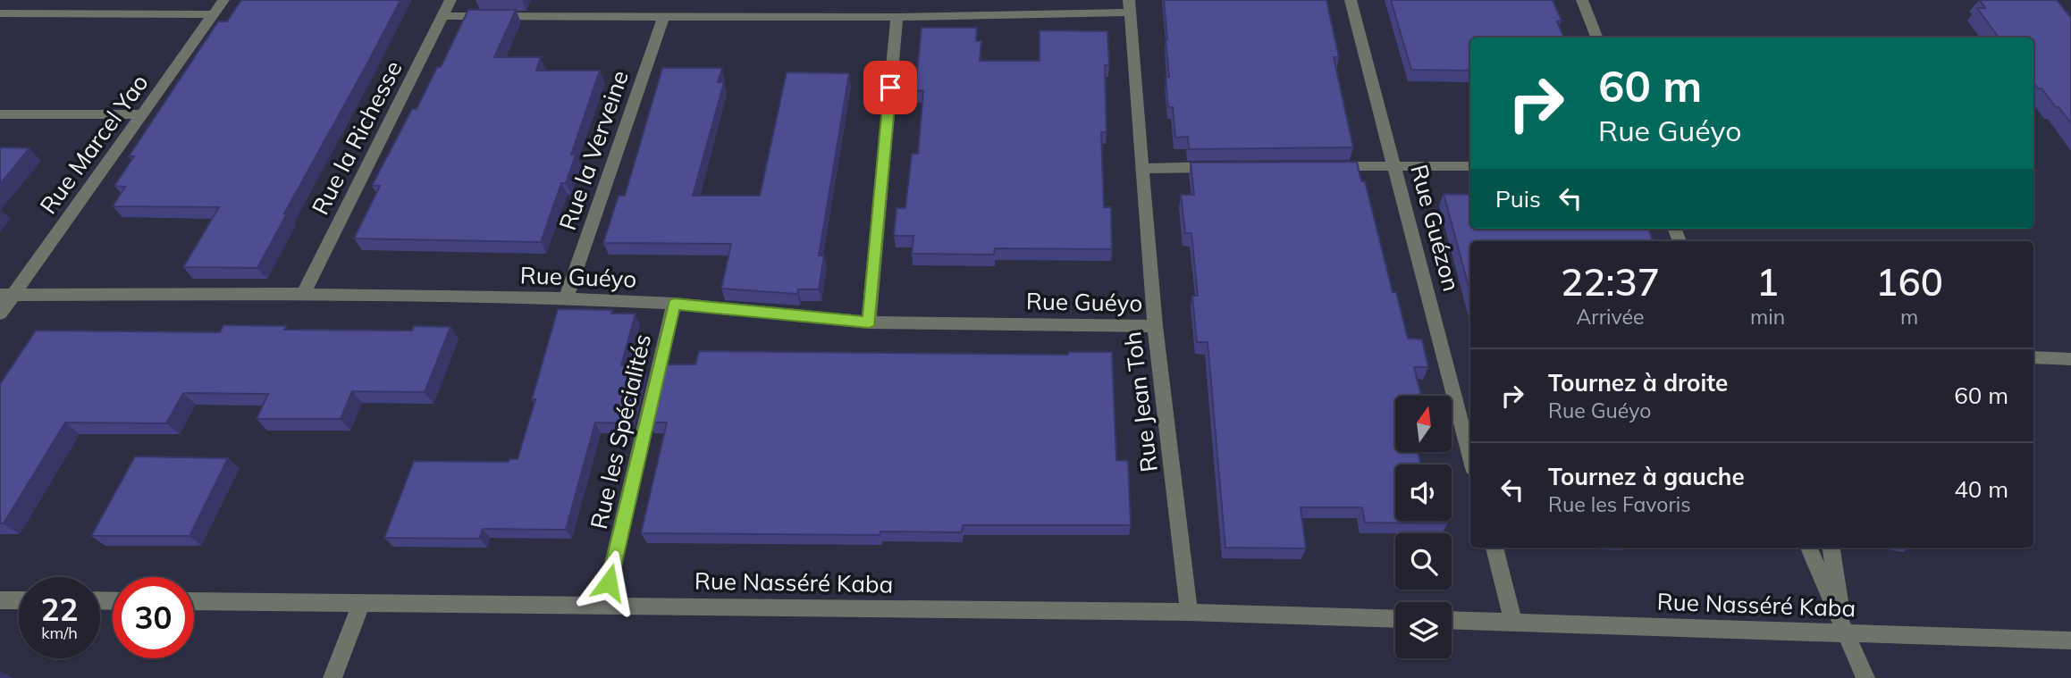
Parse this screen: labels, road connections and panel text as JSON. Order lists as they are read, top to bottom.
{
  "streets": {
    "street": [
      "Rue la Richesse",
      "Rue Marcel Yao",
      "Rue la Verveine",
      "Rue Guézon",
      "Rue Guéyo",
      "Rue Jean Toh",
      "Rue les Spécialités",
      "Rue Nasséré Kaba"
    ]
  },
  "crossings": [
    ["Rue la Richesse", "Rue Guéyo"],
    ["Rue Marcel Yao", "Rue Guéyo"],
    ["Rue la Verveine", "Rue Guéyo"],
    ["Rue Guéyo", "Rue Jean Toh"],
    ["Rue Guéyo", "Rue les Spécialités"],
    ["Rue Jean Toh", "Rue Nasséré Kaba"],
    ["Rue les Spécialités", "Rue Nasséré Kaba"]
  ],
  "north": "top",
  "page": {
    "turn": ["60 m", "Rue Guéyo"],
    "then": "Puis",
    "eta": [
      "22:37",
      "Arrivée",
      "1",
      "min",
      "160",
      "m"
    ],
    "list": [
      {
        "name": "Tournez à droite",
        "note": "Rue Guéyo",
        "value": "60 m"
      },
      {
        "name": "Tournez à gauche",
        "note": "Rue les Favoris",
        "value": "40 m"
      }
    ],
    "speed": "22 km/h",
    "limit": "30"
  }
}
